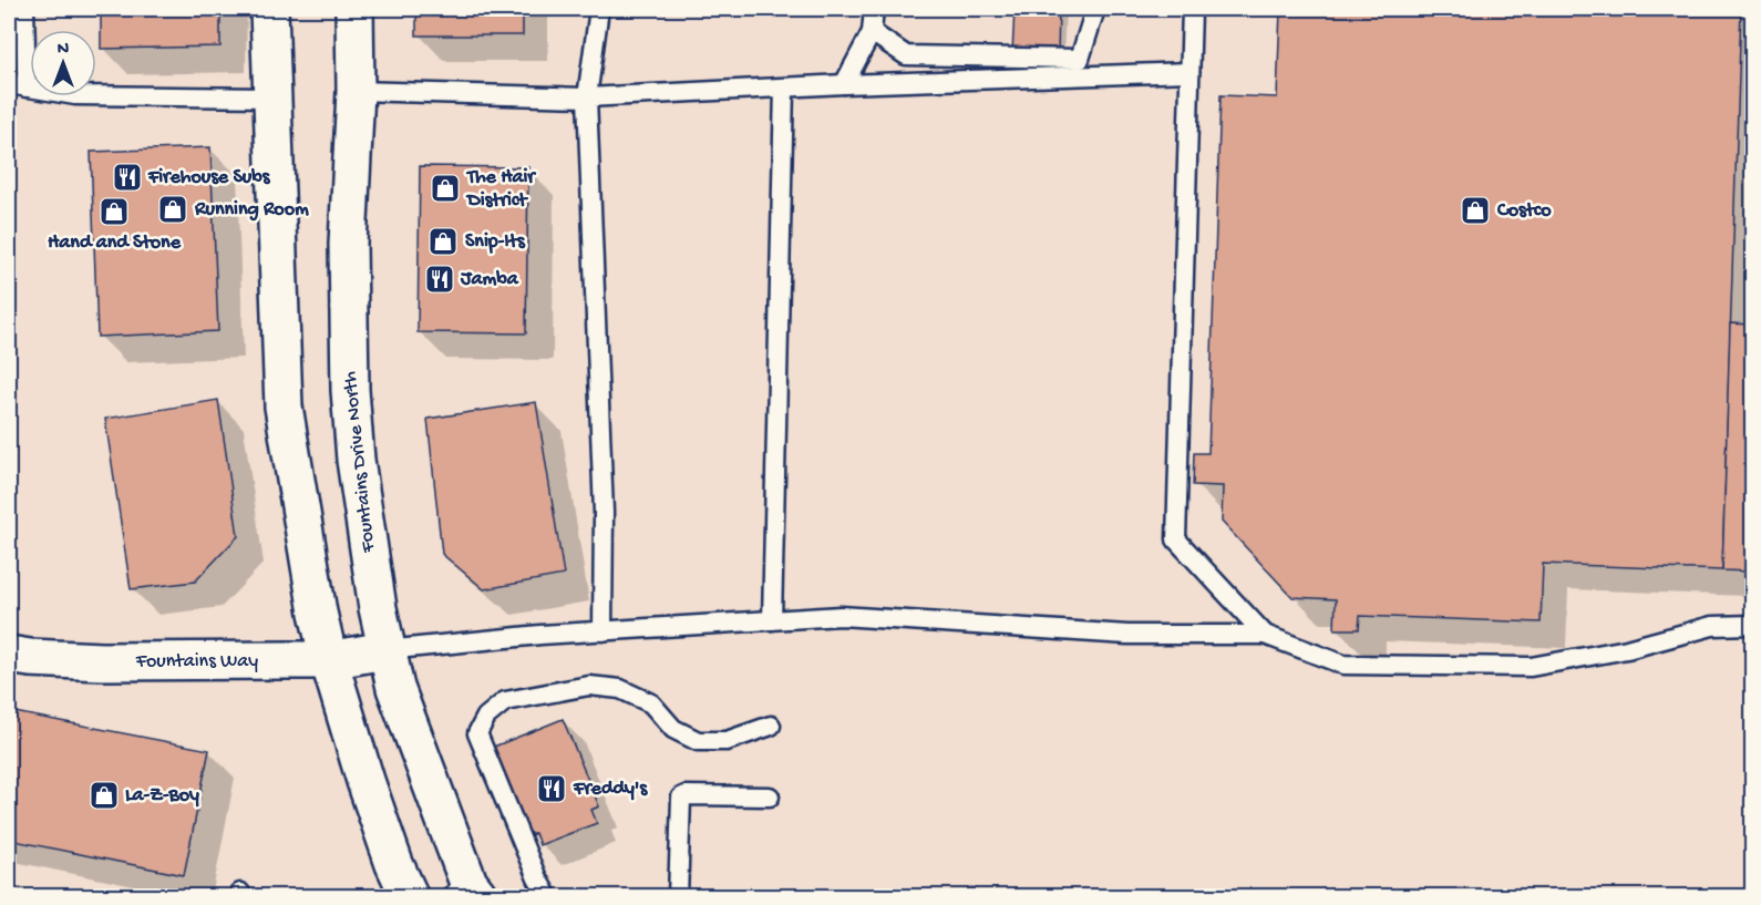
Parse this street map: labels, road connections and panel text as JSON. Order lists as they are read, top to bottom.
{
  "streets": {
    "street": ["Fountains Drive North", "Fountains Way"]
  },
  "crossings": [
    ["Fountains Drive North", "Fountains Way"]
  ],
  "places": {
    "restaurant": ["Firehouse Subs", "Jamba", "Freddy's"],
    "shop": [
      "The Hair District",
      "Running Room",
      "Costco",
      "Hand and Stone",
      "Snip-Its",
      "La-Z-Boy"
    ]
  },
  "north": "top"
}
